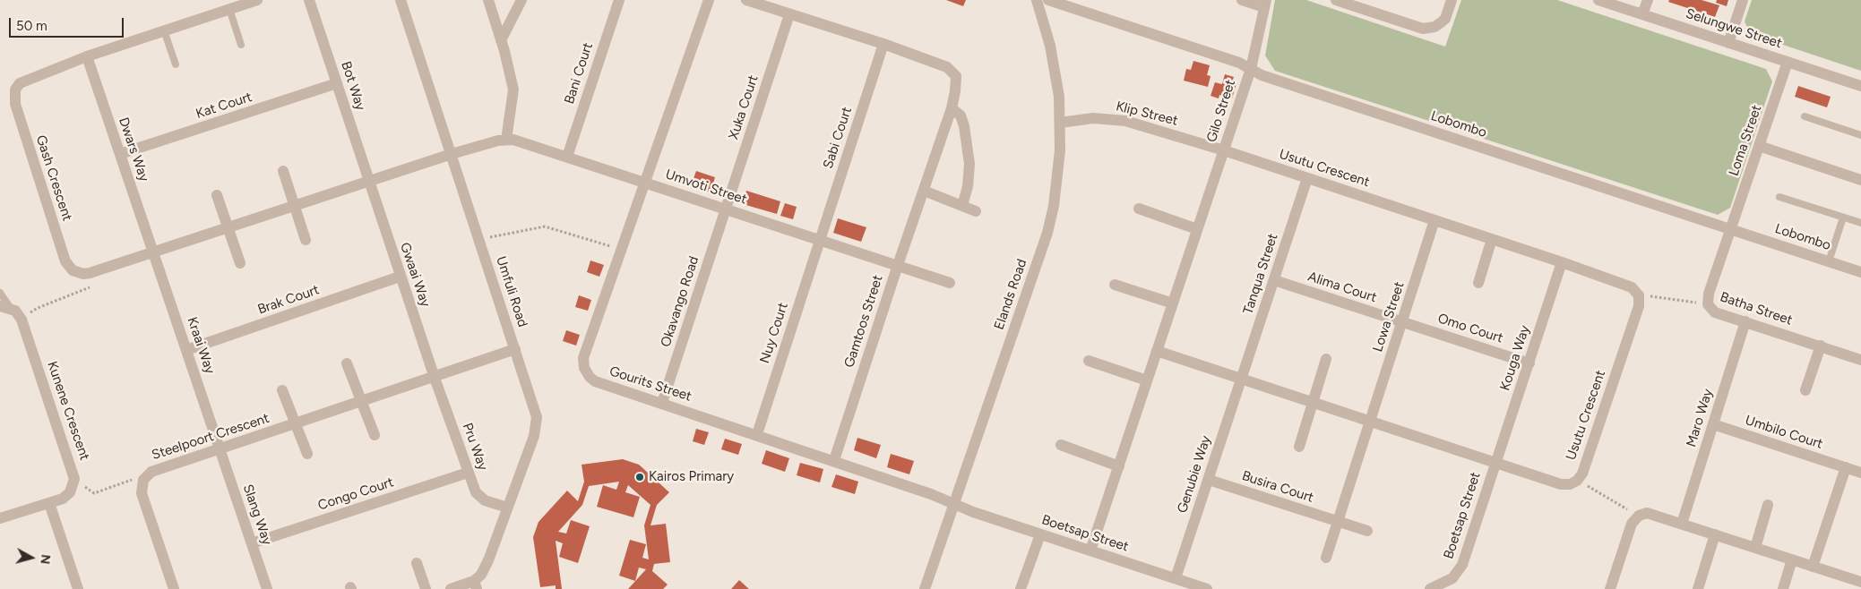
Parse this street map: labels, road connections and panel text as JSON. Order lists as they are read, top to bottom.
{
  "streets": {
    "street": [
      "Selungwe Street",
      "Bani Court",
      "Bot Way",
      "Kat Court",
      "Xuka Court",
      "Gilo Street",
      "Klip Street",
      "Lobombo",
      "Sabi Court",
      "Loma Street",
      "Dwars Way",
      "Usutu Crescent",
      "Gash Crescent",
      "Umvoti Street",
      "Tanqua Street",
      "Gwaai Way",
      "Alima Court",
      "Umfuli Road",
      "Elands Road",
      "Brak Court",
      "Okavango Road",
      "Batha Street",
      "Lowa Street",
      "Gamtoos Street",
      "Omo Court",
      "Nuy Court",
      "Kraai Way",
      "Kouga Way",
      "Gourits Street",
      "Kunene Crescent",
      "Maro Way",
      "Umbilo Court",
      "Steelpoort Crescent",
      "Pru Way",
      "Genubie Way",
      "Busira Court",
      "Congo Court",
      "Slang Way",
      "Boetsap Street"
    ]
  },
  "crossings": [
    ["Selungwe Street", "Loma Street"],
    ["Bani Court", "Umvoti Street"],
    ["Bot Way", "Kat Court"],
    ["Bot Way", "Gwaai Way"],
    ["Kat Court", "Dwars Way"],
    ["Xuka Court", "Umvoti Street"],
    ["Xuka Court", "Okavango Road"],
    ["Xuka Court", "Gamtoos Street"],
    ["Gilo Street", "Klip Street"],
    ["Gilo Street", "Lobombo"],
    ["Gilo Street", "Usutu Crescent"],
    ["Gilo Street", "Boetsap Street"],
    ["Klip Street", "Usutu Crescent"],
    ["Klip Street", "Elands Road"],
    ["Lobombo", "Loma Street"],
    ["Lobombo", "Batha Street"],
    ["Sabi Court", "Umvoti Street"],
    ["Sabi Court", "Gamtoos Street"],
    ["Sabi Court", "Nuy Court"],
    ["Loma Street", "Batha Street"],
    ["Dwars Way", "Gash Crescent"],
    ["Dwars Way", "Kraai Way"],
    ["Usutu Crescent", "Tanqua Street"],
    ["Usutu Crescent", "Lowa Street"],
    ["Usutu Crescent", "Kouga Way"],
    ["Usutu Crescent", "Genubie Way"],
    ["Usutu Crescent", "Boetsap Street"],
    ["Umvoti Street", "Umfuli Road"],
    ["Umvoti Street", "Okavango Road"],
    ["Umvoti Street", "Gamtoos Street"],
    ["Umvoti Street", "Nuy Court"],
    ["Umvoti Street", "Gourits Street"],
    ["Tanqua Street", "Alima Court"],
    ["Tanqua Street", "Genubie Way"],
    ["Gwaai Way", "Brak Court"],
    ["Gwaai Way", "Steelpoort Crescent"],
    ["Gwaai Way", "Pru Way"],
    ["Alima Court", "Lowa Street"],
    ["Alima Court", "Omo Court"],
    ["Umfuli Road", "Steelpoort Crescent"],
    ["Umfuli Road", "Pru Way"],
    ["Elands Road", "Gourits Street"],
    ["Elands Road", "Boetsap Street"],
    ["Brak Court", "Kraai Way"],
    ["Okavango Road", "Gourits Street"],
    ["Batha Street", "Maro Way"],
    ["Lowa Street", "Omo Court"],
    ["Gamtoos Street", "Gourits Street"],
    ["Omo Court", "Kouga Way"],
    ["Nuy Court", "Gourits Street"],
    ["Kraai Way", "Steelpoort Crescent"],
    ["Kraai Way", "Slang Way"],
    ["Kouga Way", "Boetsap Street"],
    ["Gourits Street", "Boetsap Street"],
    ["Maro Way", "Umbilo Court"],
    ["Steelpoort Crescent", "Pru Way"],
    ["Steelpoort Crescent", "Slang Way"],
    ["Pru Way", "Congo Court"],
    ["Genubie Way", "Busira Court"],
    ["Genubie Way", "Boetsap Street"],
    ["Congo Court", "Slang Way"]
  ],
  "places": ["Kairos Primary"],
  "scale_bar": "50 m",
  "north": "right"
}
